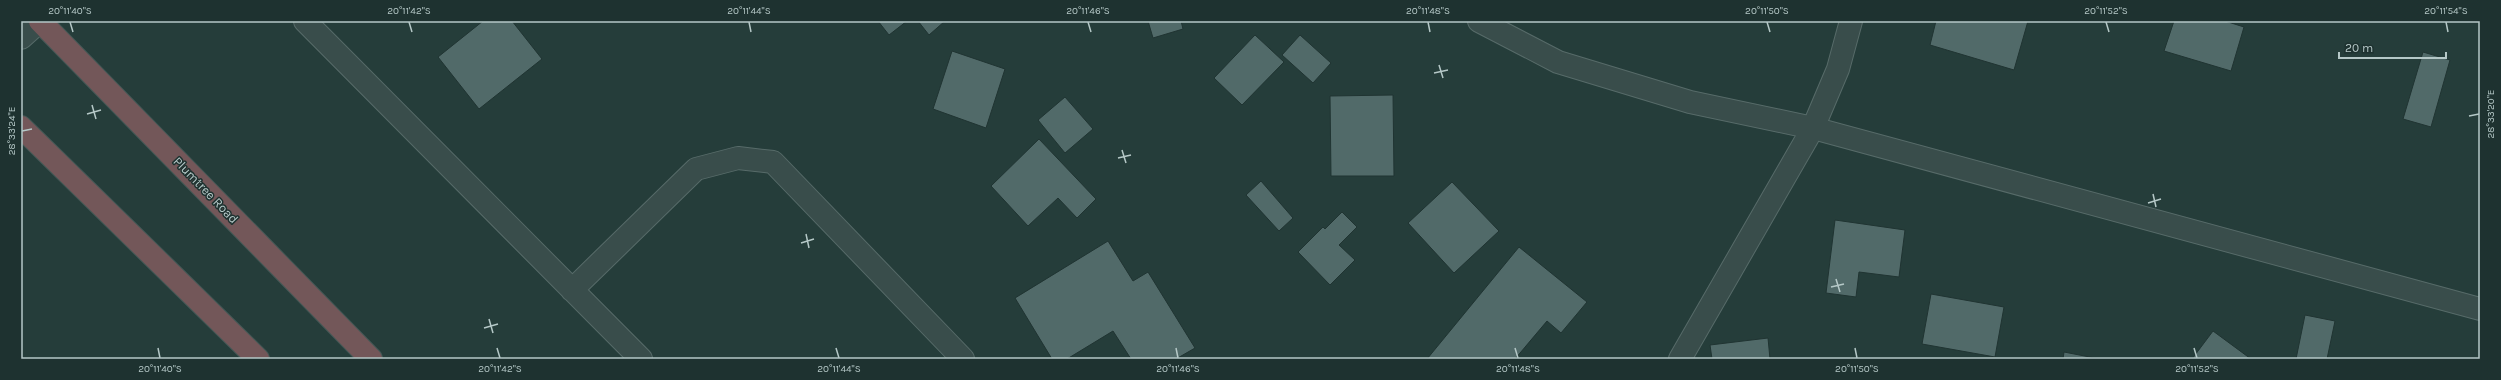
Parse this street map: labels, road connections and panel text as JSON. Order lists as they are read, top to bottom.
{
  "streets": {
    "highway": ["Plumtree Road"]
  },
  "scale_bar": "20 m",
  "coordinates": [
    "20°11'40\"S",
    "20°11'42\"S",
    "20°11'44\"S",
    "20°11'46\"S",
    "20°11'48\"S",
    "20°11'50\"S",
    "20°11'52\"S",
    "20°11'54\"S",
    "28°33'20\"E",
    "28°33'24\"E"
  ]
}
